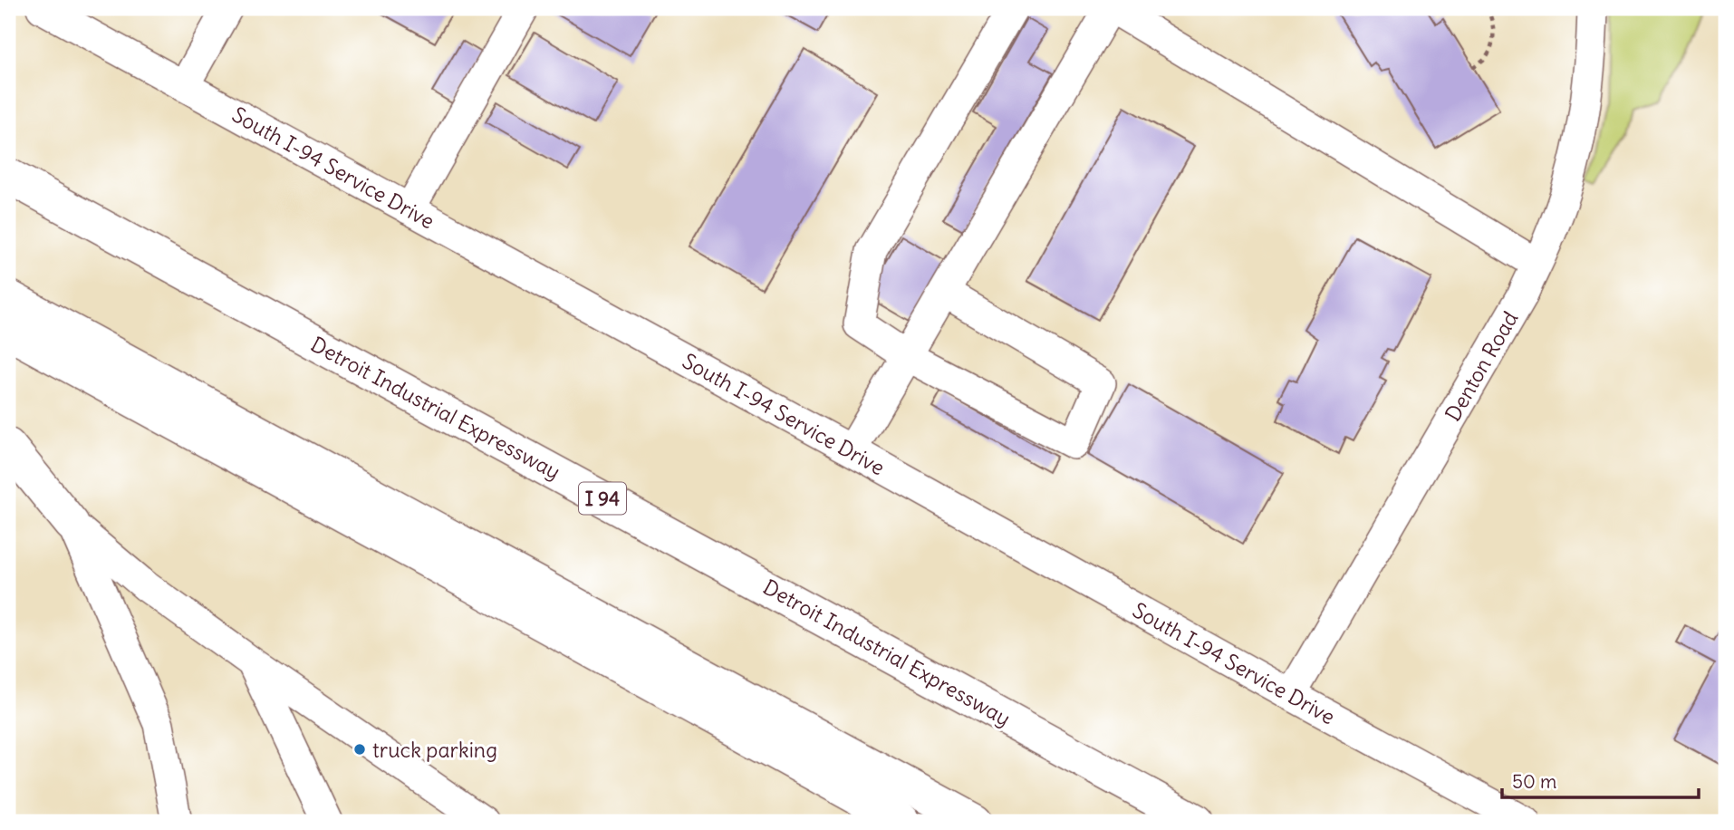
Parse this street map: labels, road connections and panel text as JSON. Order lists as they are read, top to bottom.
{
  "streets": {
    "highway": ["Detroit Industrial Expressway", "I 94"],
    "street": ["South I-94 Service Drive", "Denton Road"]
  },
  "crossings": [
    ["South I-94 Service Drive", "Denton Road"]
  ],
  "places": ["truck parking"],
  "scale_bar": "50 m"
}
